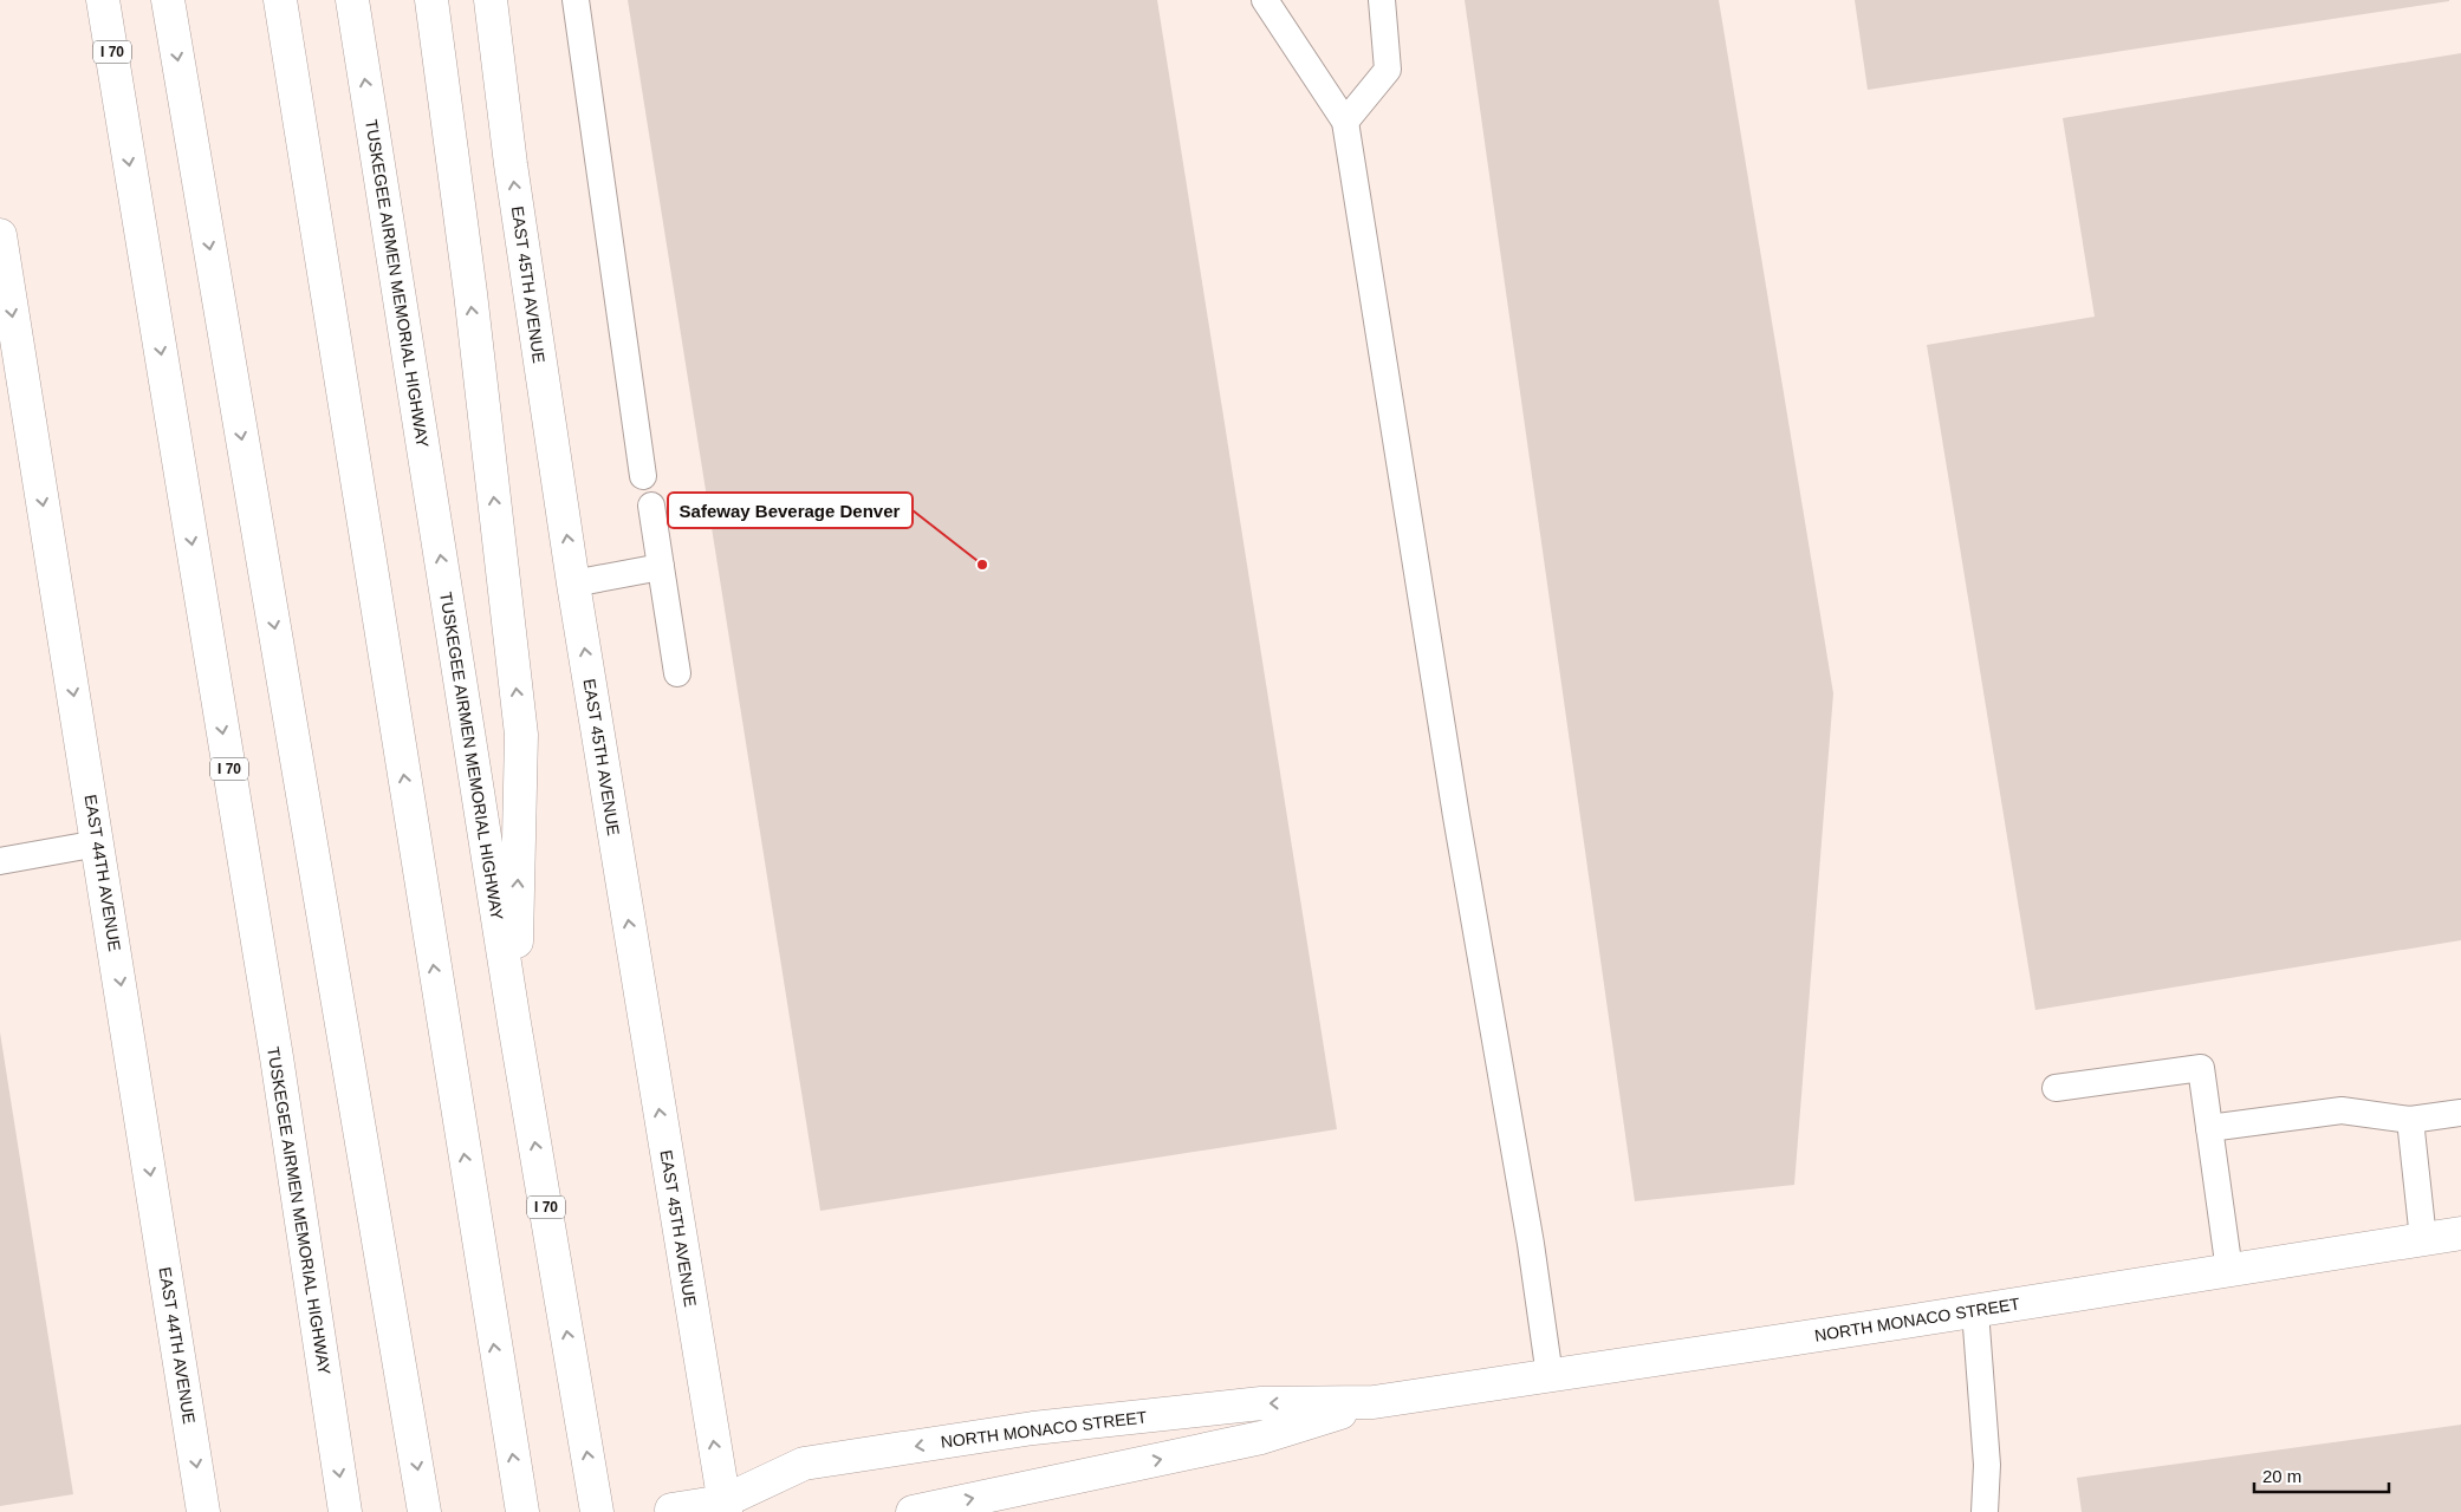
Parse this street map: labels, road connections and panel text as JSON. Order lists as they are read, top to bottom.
{
  "streets": {
    "main road": [
      "I 70",
      "TUSKEGEE AIRMEN MEMORIAL HIGHWAY",
      "EAST 45TH AVENUE",
      "EAST 44TH AVENUE",
      "NORTH MONACO STREET"
    ]
  },
  "crossings": [
    ["EAST 45TH AVENUE", "NORTH MONACO STREET"]
  ],
  "places": ["Safeway Beverage Denver"],
  "scale_bar": "20 m"
}
